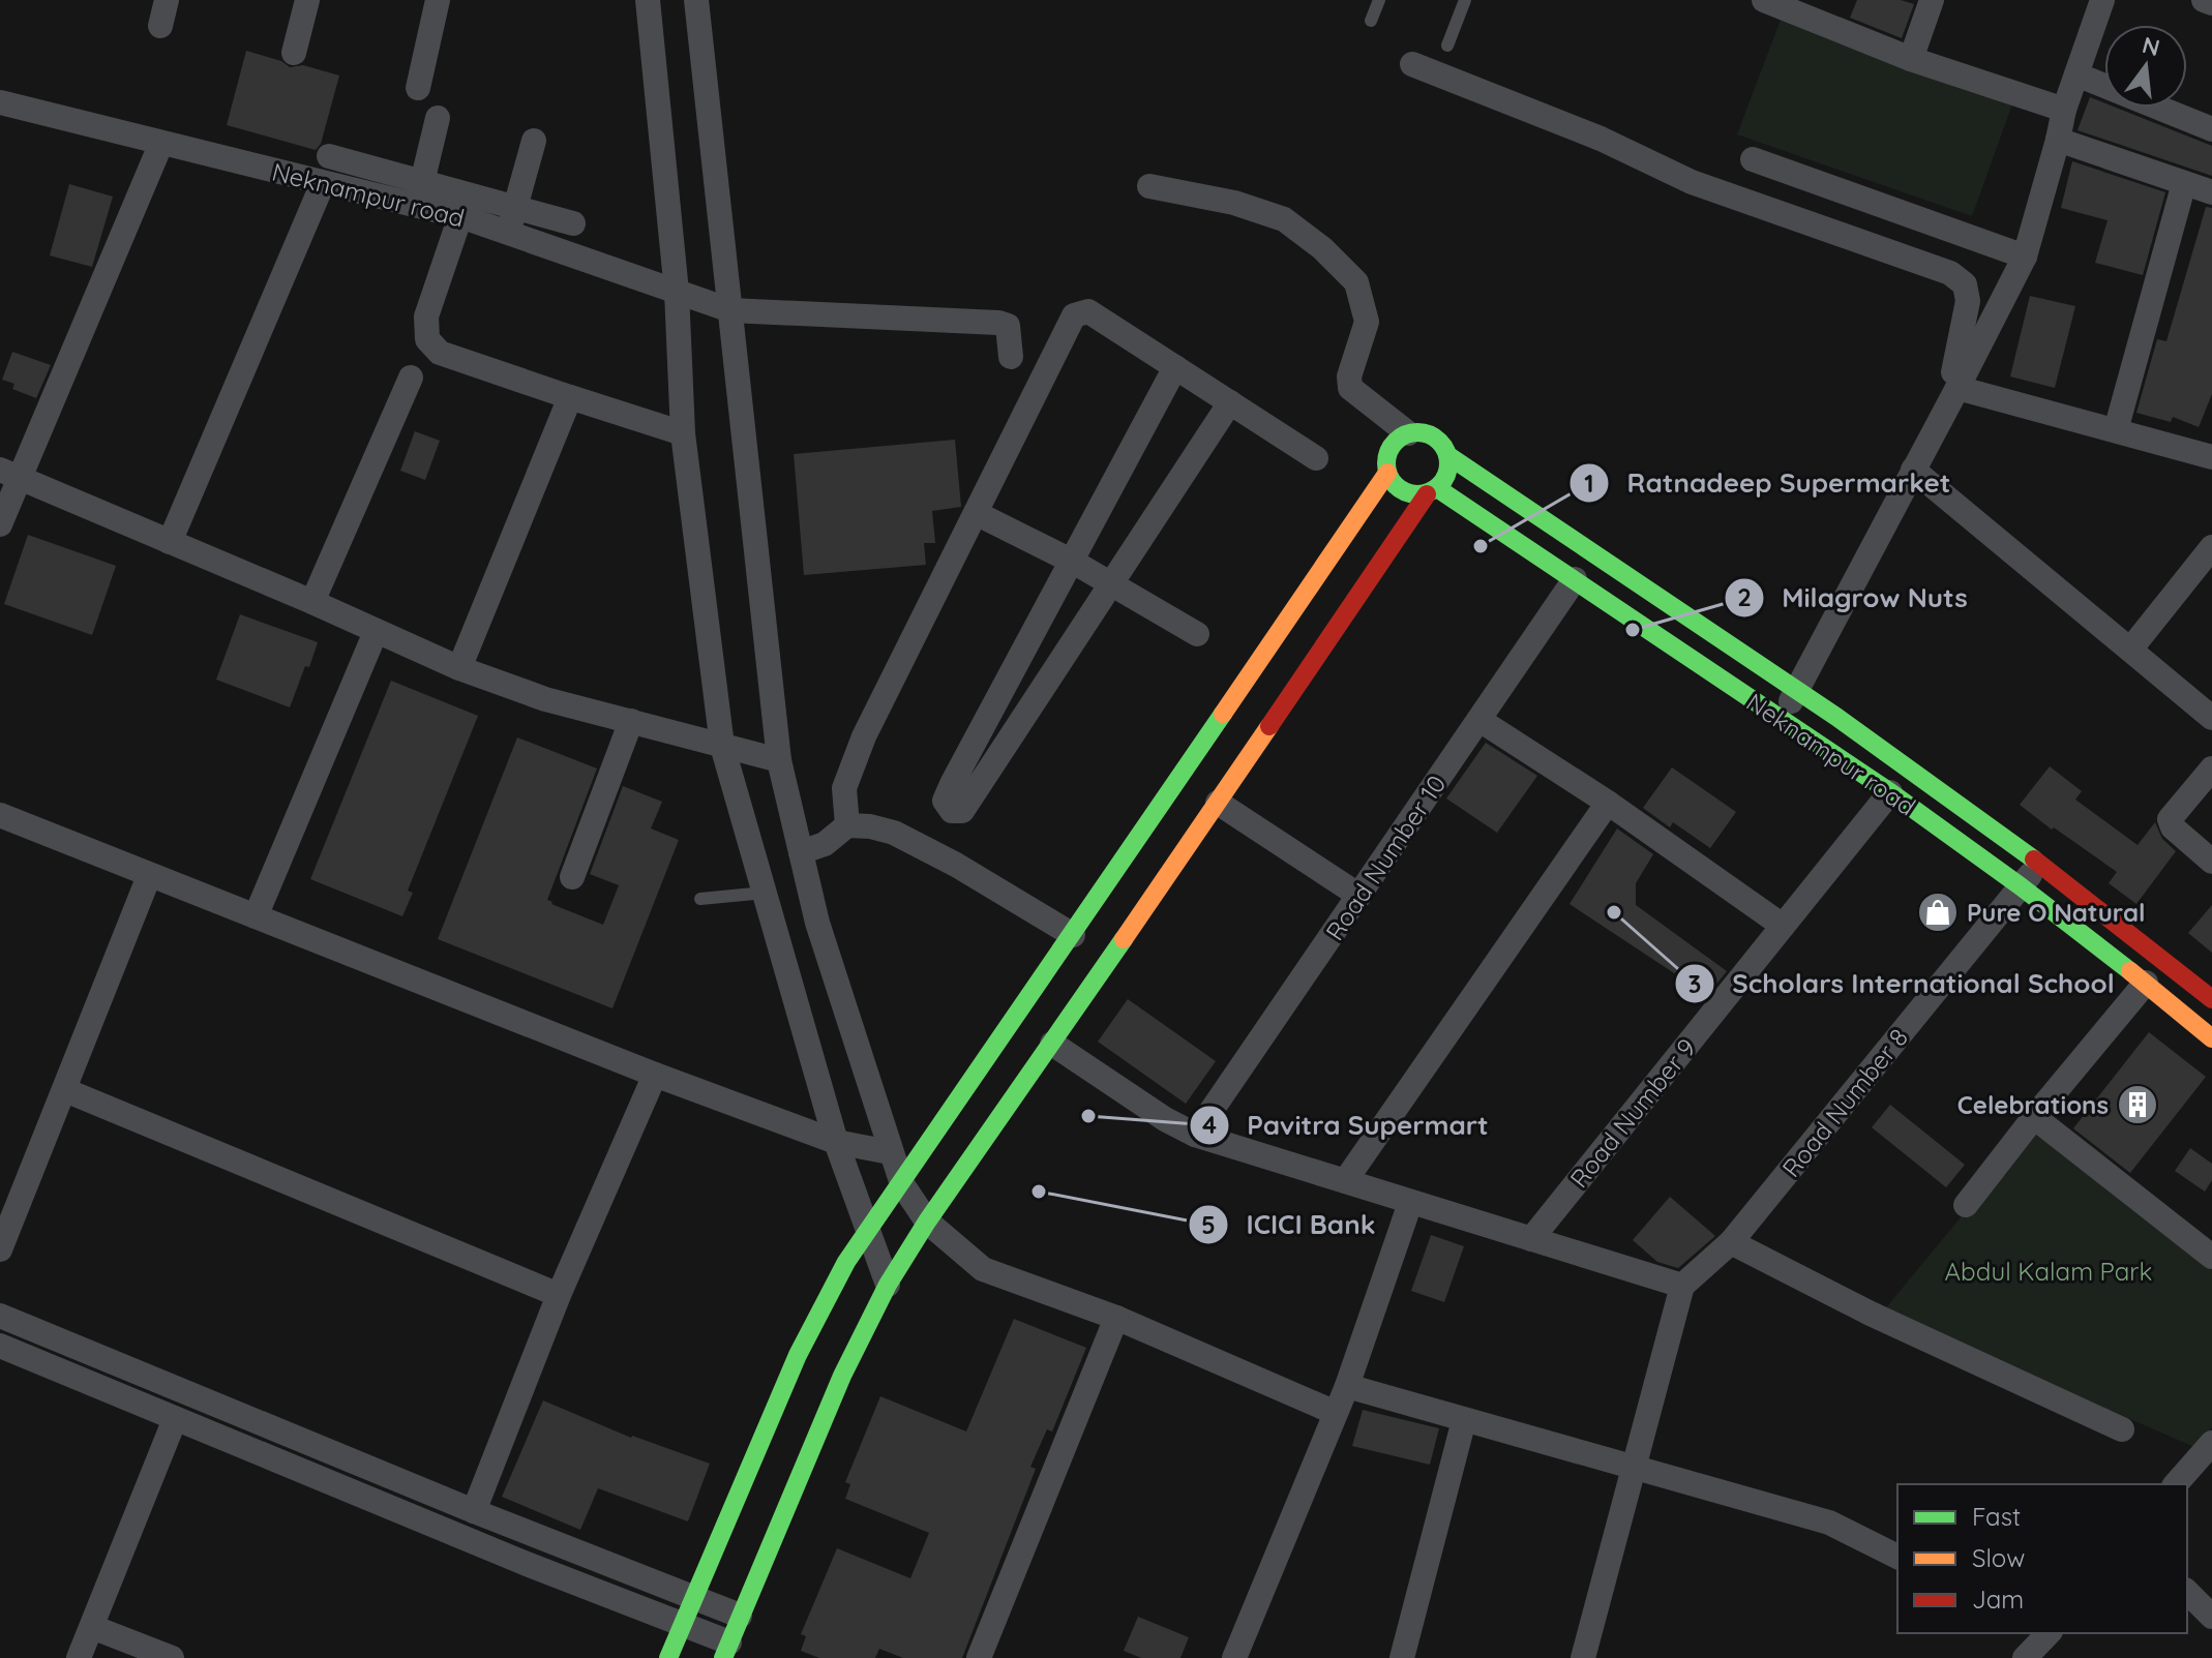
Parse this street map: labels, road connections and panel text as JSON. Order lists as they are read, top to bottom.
{
  "streets": {
    "street": [
      "Neknampur road",
      "Road Number 10",
      "Road Number 8",
      "Road Number 9"
    ]
  },
  "crossings": [
    ["Neknampur road", "Road Number 10"],
    ["Neknampur road", "Road Number 8"],
    ["Neknampur road", "Road Number 9"]
  ],
  "parks": ["Abdul Kalam Park"],
  "places": {
    "other": [
      "Ratnadeep Supermarket",
      "Milagrow Nuts",
      "Scholars International School",
      "Pavitra Supermart",
      "ICICI Bank"
    ],
    "shop": ["Pure O Natural"],
    "building": ["Celebrations"]
  },
  "legend": ["Fast", "Slow", "Jam"],
  "north": "top"
}
